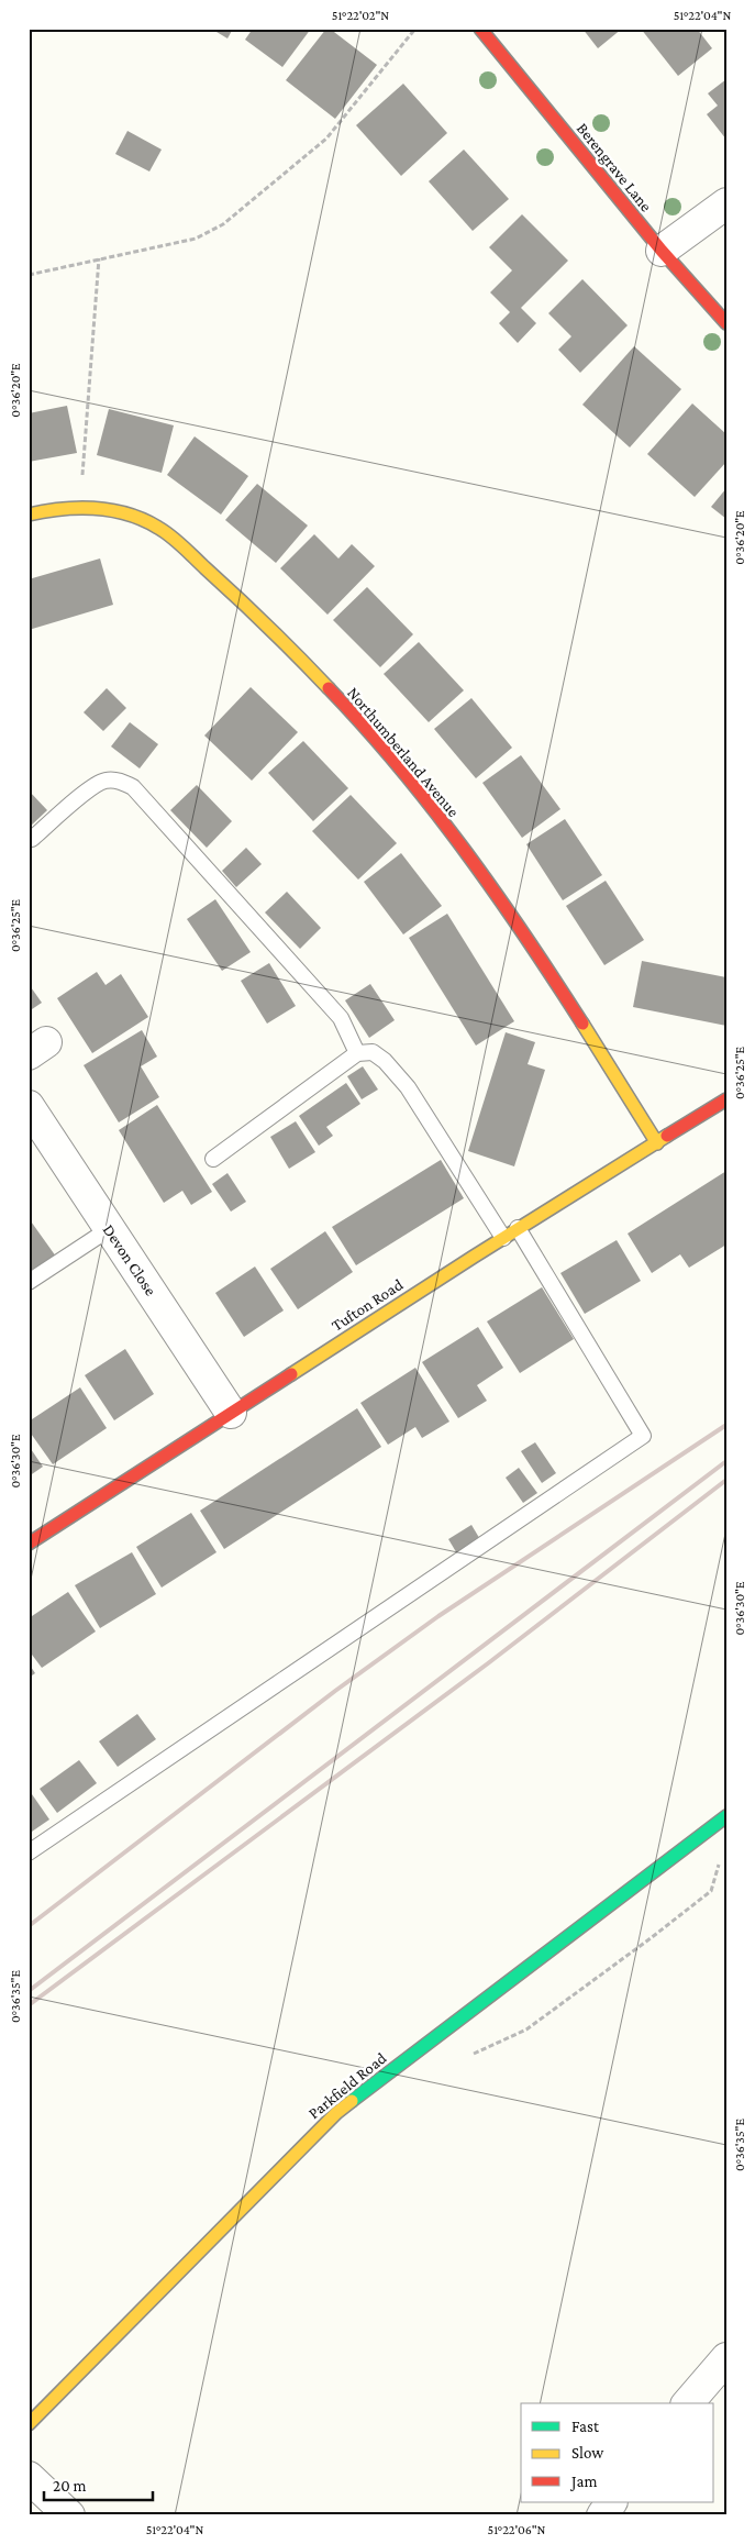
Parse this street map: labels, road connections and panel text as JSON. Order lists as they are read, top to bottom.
{
  "streets": {
    "street": [
      "Berengrave Lane",
      "Northumberland Avenue",
      "Devon Close",
      "Tufton Road",
      "Parkfield Road"
    ]
  },
  "crossings": [
    ["Northumberland Avenue", "Tufton Road"],
    ["Devon Close", "Tufton Road"]
  ],
  "legend": ["Fast", "Slow", "Jam"],
  "scale_bar": "20 m",
  "coordinates": [
    "51°22'02\"N",
    "51°22'04\"N",
    "0°36'20\"E",
    "0°36'25\"E",
    "0°36'30\"E",
    "0°36'35\"E",
    "51°22'06\"N"
  ]
}
